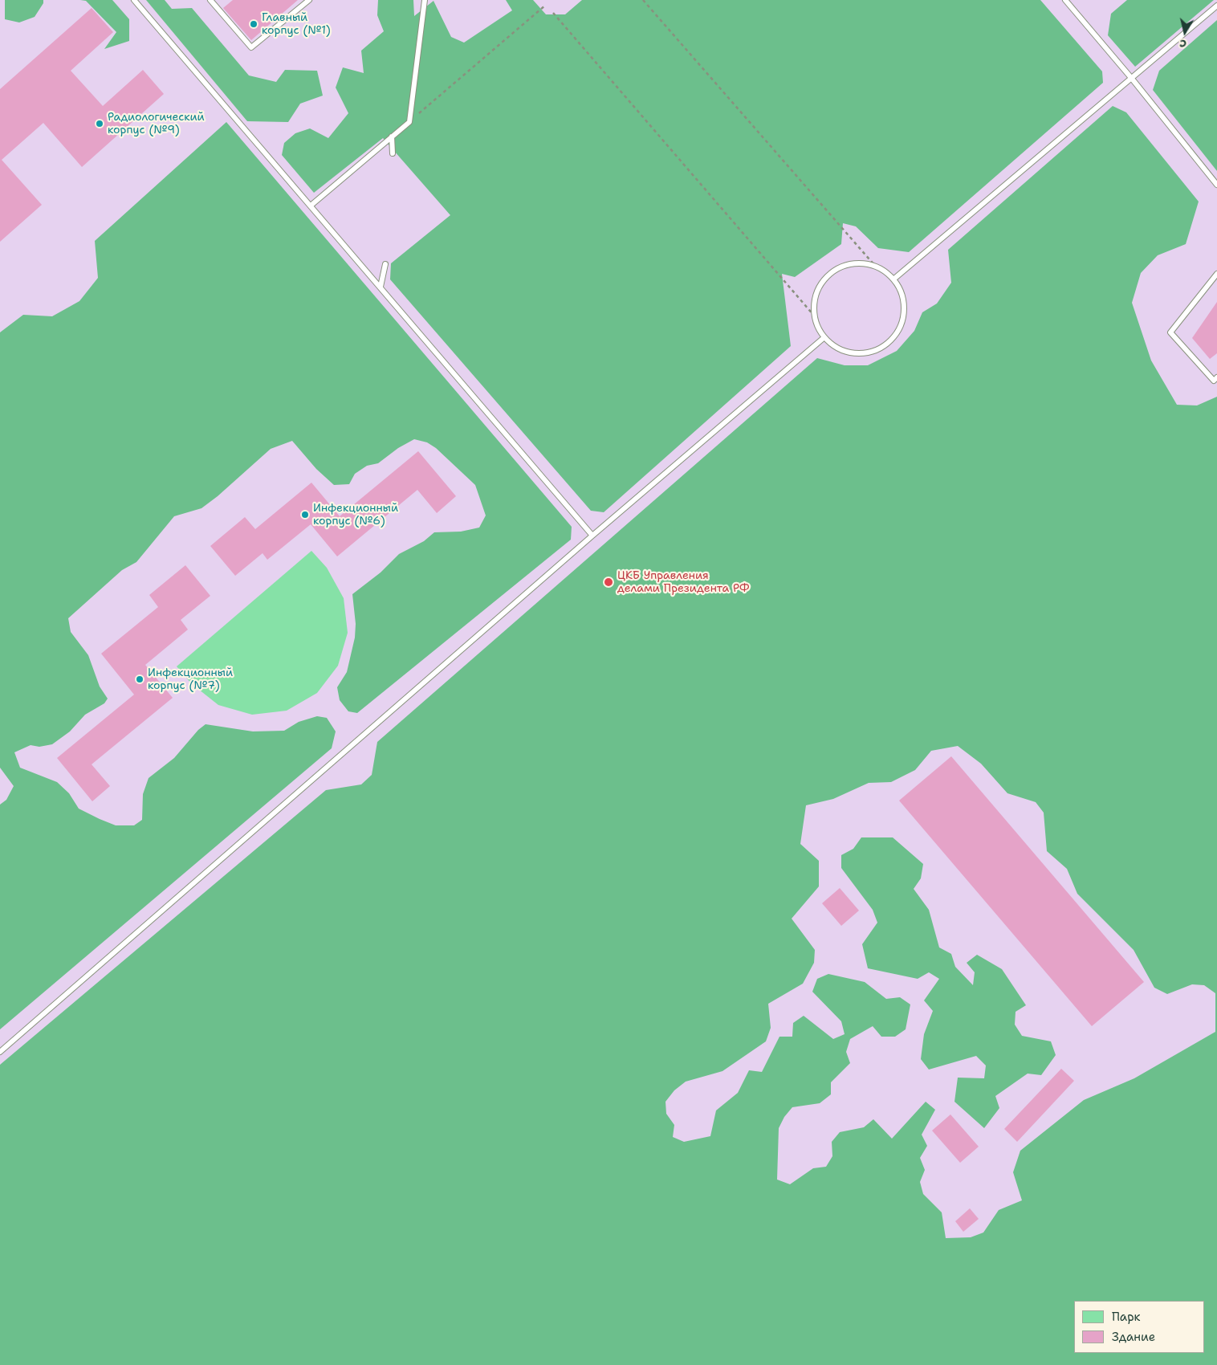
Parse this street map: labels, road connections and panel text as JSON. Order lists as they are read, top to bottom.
{
  "places": [
    "Главный корпус (№1)",
    "Радиологический корпус (№9)",
    "Инфекционный корпус (№6)",
    "ЦКБ Управления делами Президента РФ",
    "Инфекционный корпус (№7)"
  ],
  "legend": ["Парк", "Здание"],
  "north": "bottom"
}
